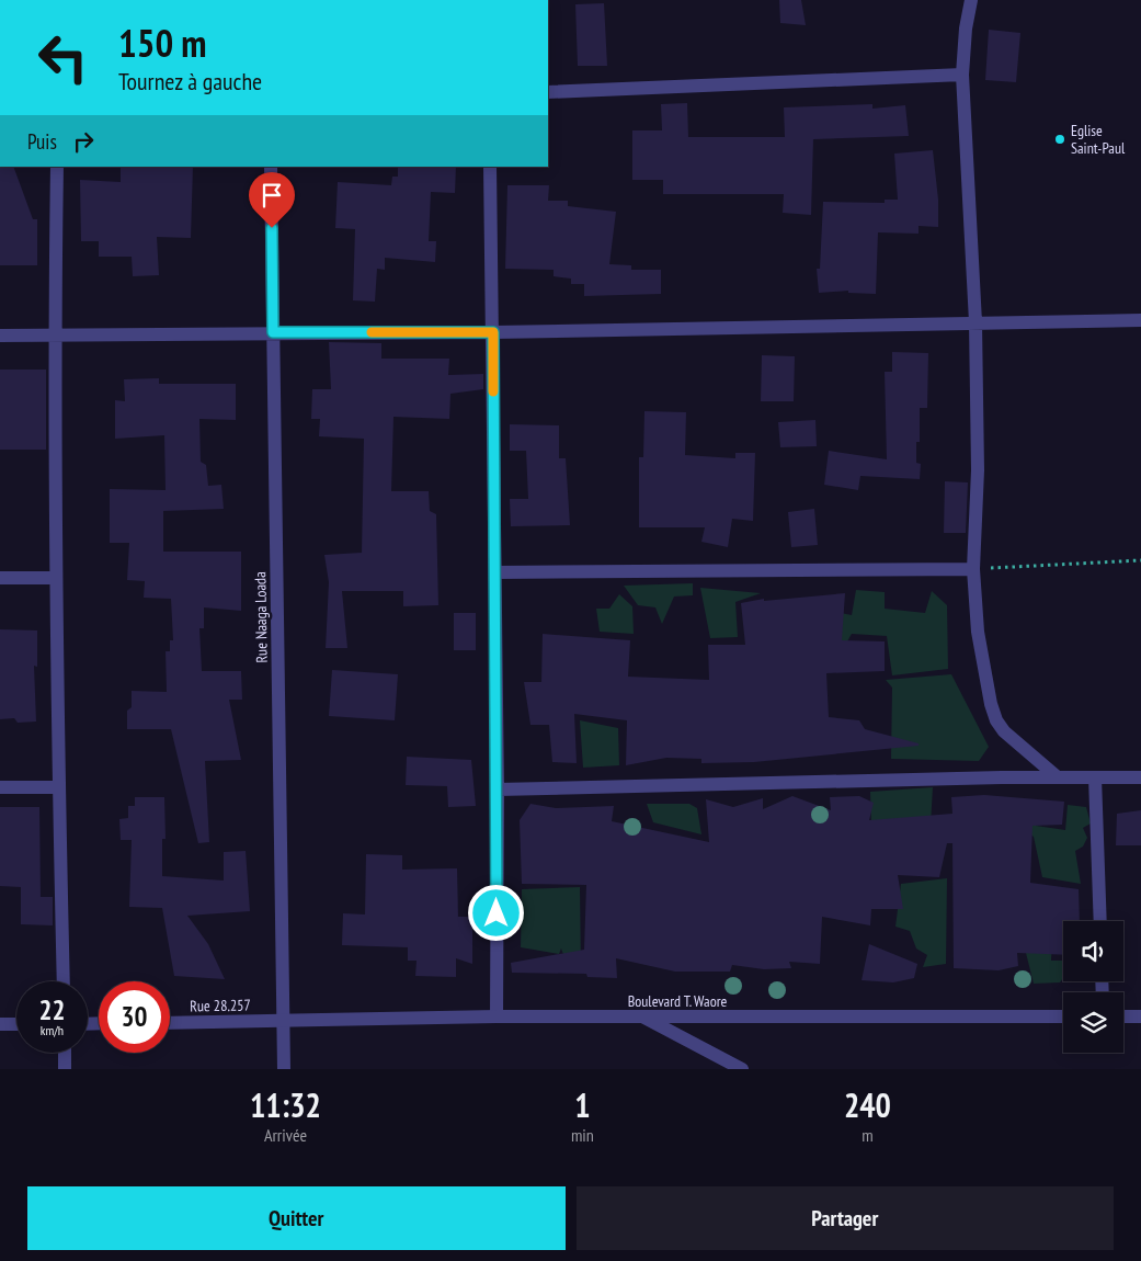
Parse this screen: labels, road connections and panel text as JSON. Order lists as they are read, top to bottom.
{
  "streets": {
    "street": ["Rue Naaga Loada", "Boulevard T. Waore", "Rue 28.257"]
  },
  "crossings": [
    ["Rue Naaga Loada", "Boulevard T. Waore"],
    ["Rue Naaga Loada", "Rue 28.257"],
    ["Boulevard T. Waore", "Rue 28.257"]
  ],
  "places": ["Eglise Saint-Paul"],
  "page": {
    "turn": ["150 m", "Tournez à gauche"],
    "then": "Puis",
    "speed": "22 km/h",
    "limit": "30",
    "eta": [
      "11:32",
      "Arrivée",
      "1",
      "min",
      "240",
      "m"
    ],
    "buttons": ["Quitter", "Partager"]
  }
}
